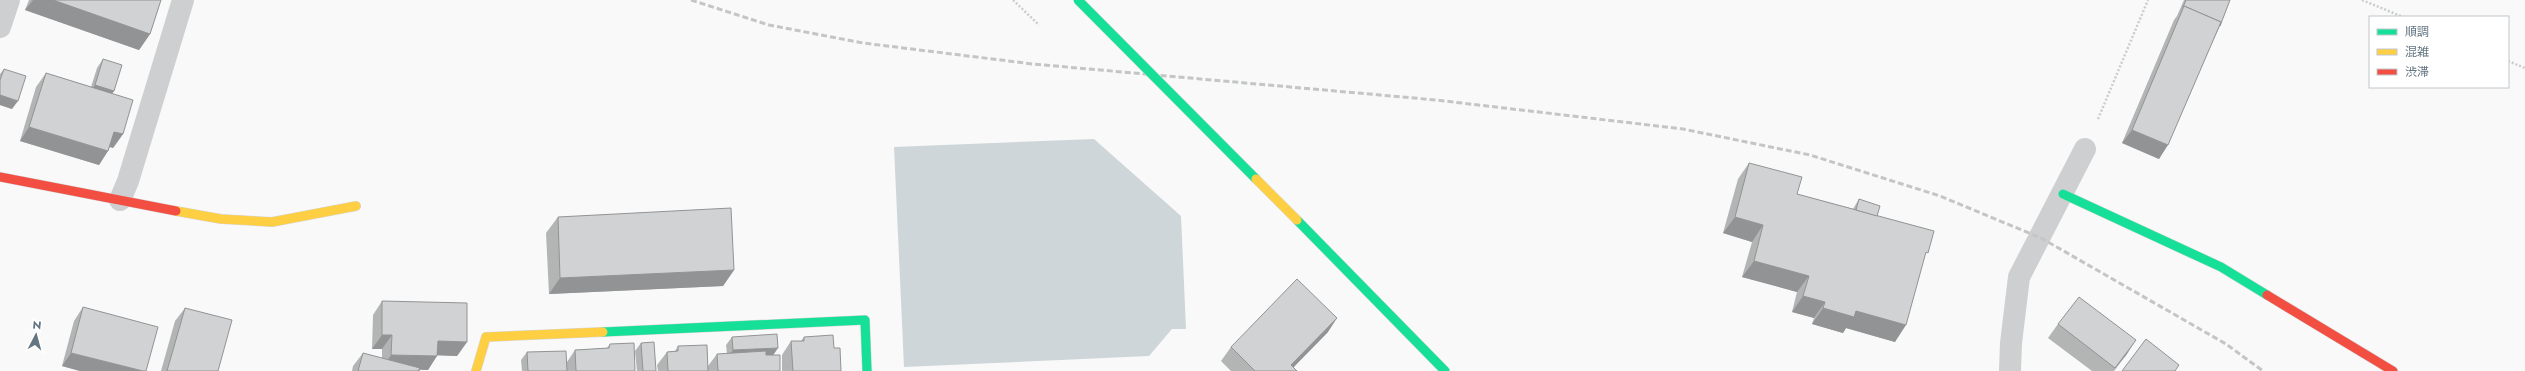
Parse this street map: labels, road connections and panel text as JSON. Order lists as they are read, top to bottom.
{
  "legend": ["順調", "混雑", "渋滞"],
  "north": "top"
}
